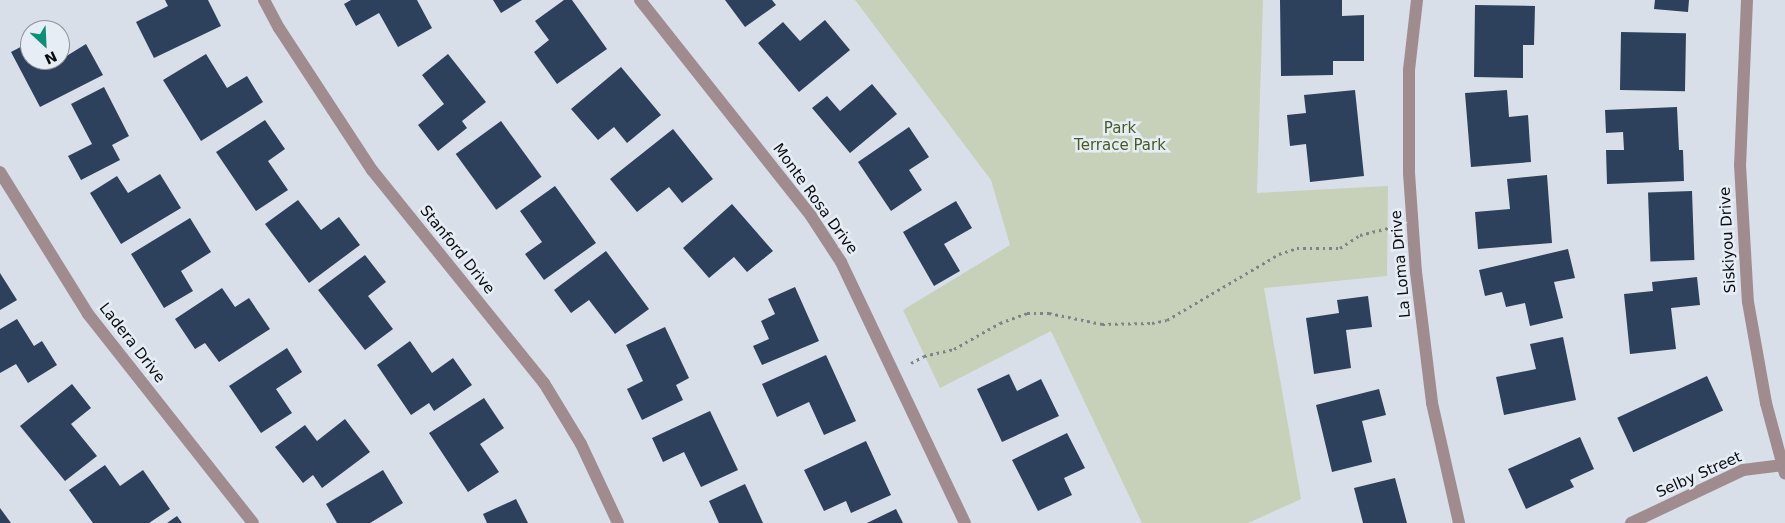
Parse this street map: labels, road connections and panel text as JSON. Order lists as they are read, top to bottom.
{
  "streets": {
    "street": [
      "Monte Rosa Drive",
      "Siskiyou Drive",
      "Stanford Drive",
      "La Loma Drive",
      "Ladera Drive",
      "Selby Street"
    ]
  },
  "crossings": [
    ["Siskiyou Drive", "Selby Street"]
  ],
  "parks": ["Park Terrace Park"],
  "north": "bottom right"
}
